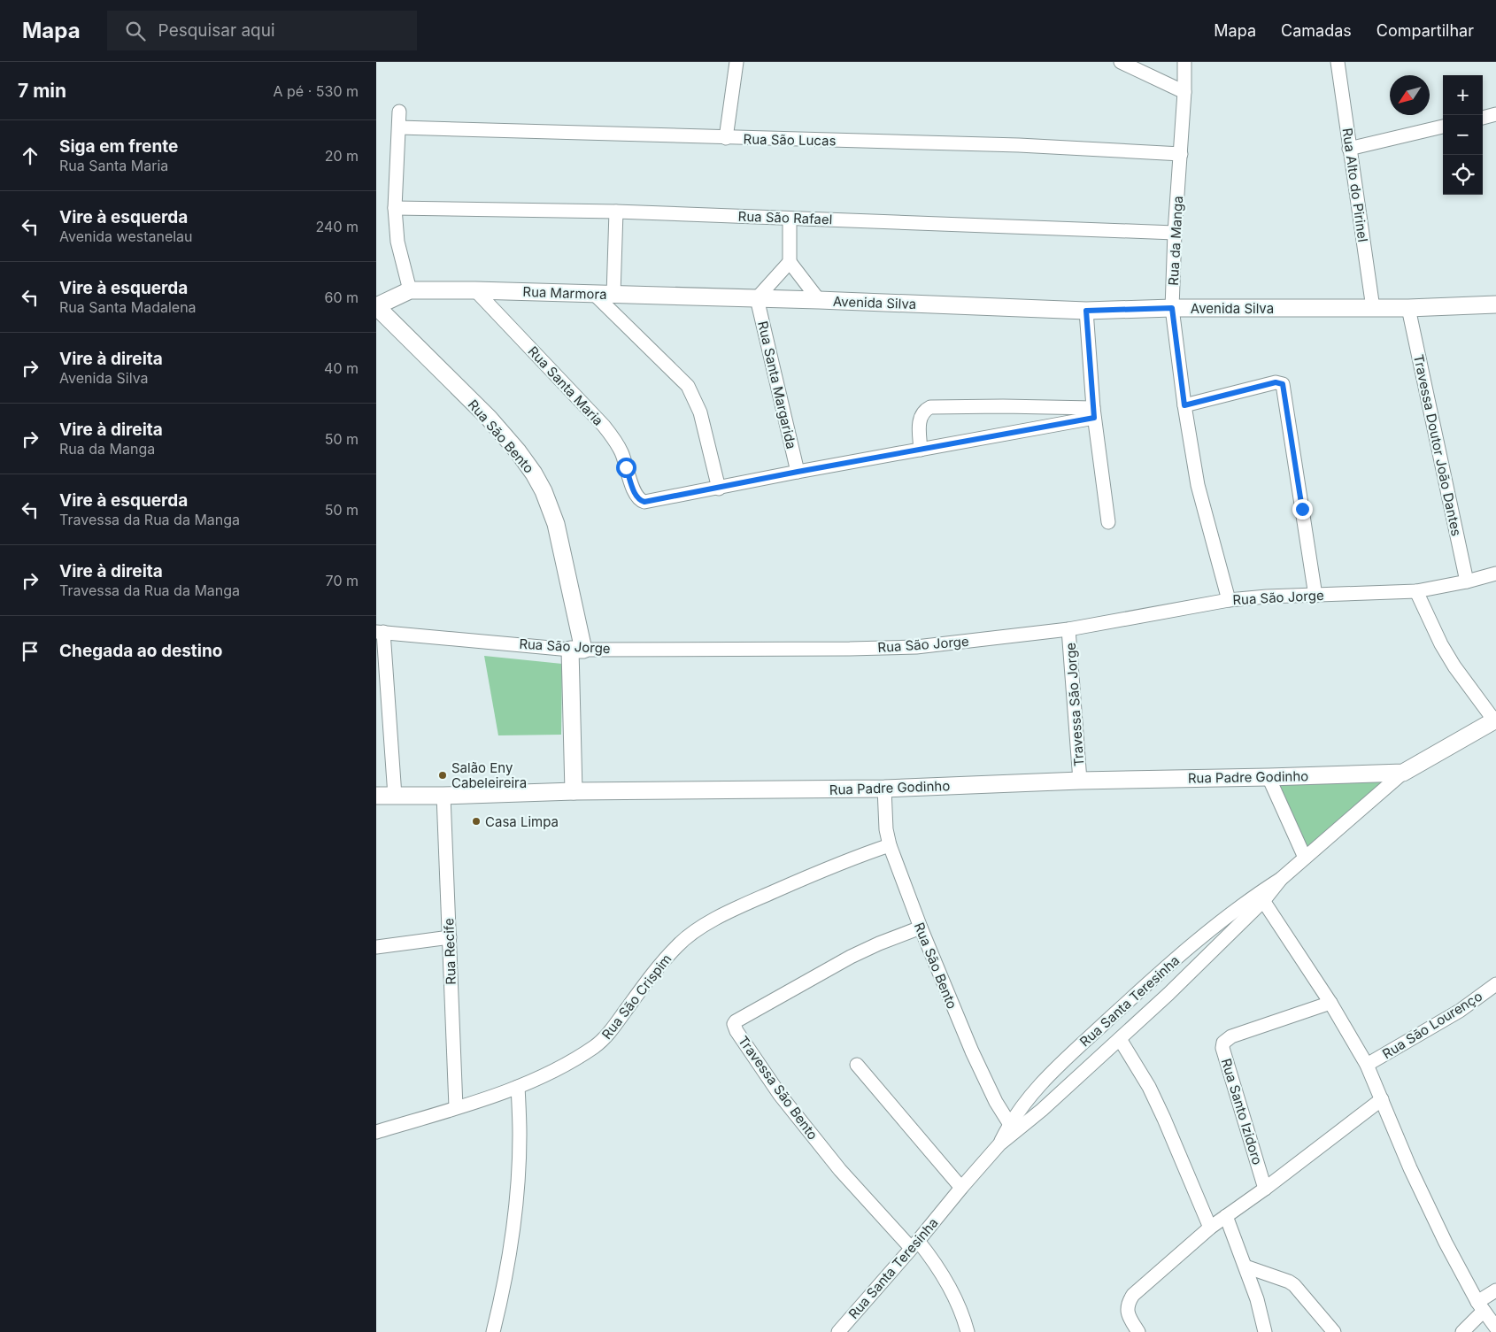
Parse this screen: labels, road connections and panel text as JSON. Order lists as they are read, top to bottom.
{
  "streets": {
    "street": [
      "Rua São Lucas",
      "Rua Alto do Pirinel",
      "Rua São Rafael",
      "Rua da Manga",
      "Rua Marmora",
      "Avenida Silva",
      "Rua Santa Margarida",
      "Rua Santa Maria",
      "Rua São Bento",
      "Travessa Doutor João Dantes",
      "Rua São Jorge",
      "Travessa São Jorge",
      "Rua Padre Godinho",
      "Rua Recife",
      "Rua São Crispim",
      "Rua Santa Teresinha",
      "Rua São Lourenço",
      "Travessa São Bento",
      "Rua Santo Izidoro"
    ]
  },
  "crossings": [
    ["Rua São Lucas", "Rua da Manga"],
    ["Rua Alto do Pirinel", "Avenida Silva"],
    ["Rua São Rafael", "Rua da Manga"],
    ["Rua da Manga", "Avenida Silva"],
    ["Rua da Manga", "Rua São Jorge"],
    ["Rua Marmora", "Avenida Silva"],
    ["Rua Marmora", "Rua Santa Margarida"],
    ["Rua Marmora", "Rua Santa Maria"],
    ["Rua Marmora", "Rua São Bento"],
    ["Avenida Silva", "Rua Santa Margarida"],
    ["Avenida Silva", "Travessa Doutor João Dantes"],
    ["Rua São Bento", "Rua São Jorge"],
    ["Rua São Bento", "Rua Padre Godinho"],
    ["Rua São Bento", "Rua São Crispim"],
    ["Rua São Bento", "Rua Santa Teresinha"],
    ["Rua São Bento", "Travessa São Bento"],
    ["Travessa Doutor João Dantes", "Rua São Jorge"],
    ["Rua São Jorge", "Travessa São Jorge"],
    ["Travessa São Jorge", "Rua Padre Godinho"],
    ["Rua Padre Godinho", "Rua Recife"],
    ["Rua Padre Godinho", "Rua Santa Teresinha"],
    ["Rua Recife", "Rua São Crispim"],
    ["Rua Santa Teresinha", "Travessa São Bento"]
  ],
  "places": ["Salão Eny Cabeleireira", "Casa Limpa"],
  "north": "bottom left",
  "page": {
    "header": "Mapa",
    "search": "Pesquisar aqui",
    "nav": ["Mapa", "Camadas", "Compartilhar"],
    "heading": ["7 min", "A pé · 530 m"],
    "map_buttons": ["+", "−"],
    "list": [
      ["Siga em frente", "Rua Santa Maria", "20 m"],
      ["Vire à esquerda", "Avenida westanelau", "240 m"],
      ["Vire à esquerda", "Rua Santa Madalena", "60 m"],
      ["Vire à direita", "Avenida Silva", "40 m"],
      ["Vire à direita", "Rua da Manga", "50 m"],
      ["Vire à esquerda", "Travessa da Rua da Manga", "50 m"],
      ["Vire à direita", "Travessa da Rua da Manga", "70 m"],
      "Chegada ao destino"
    ]
  }
}
